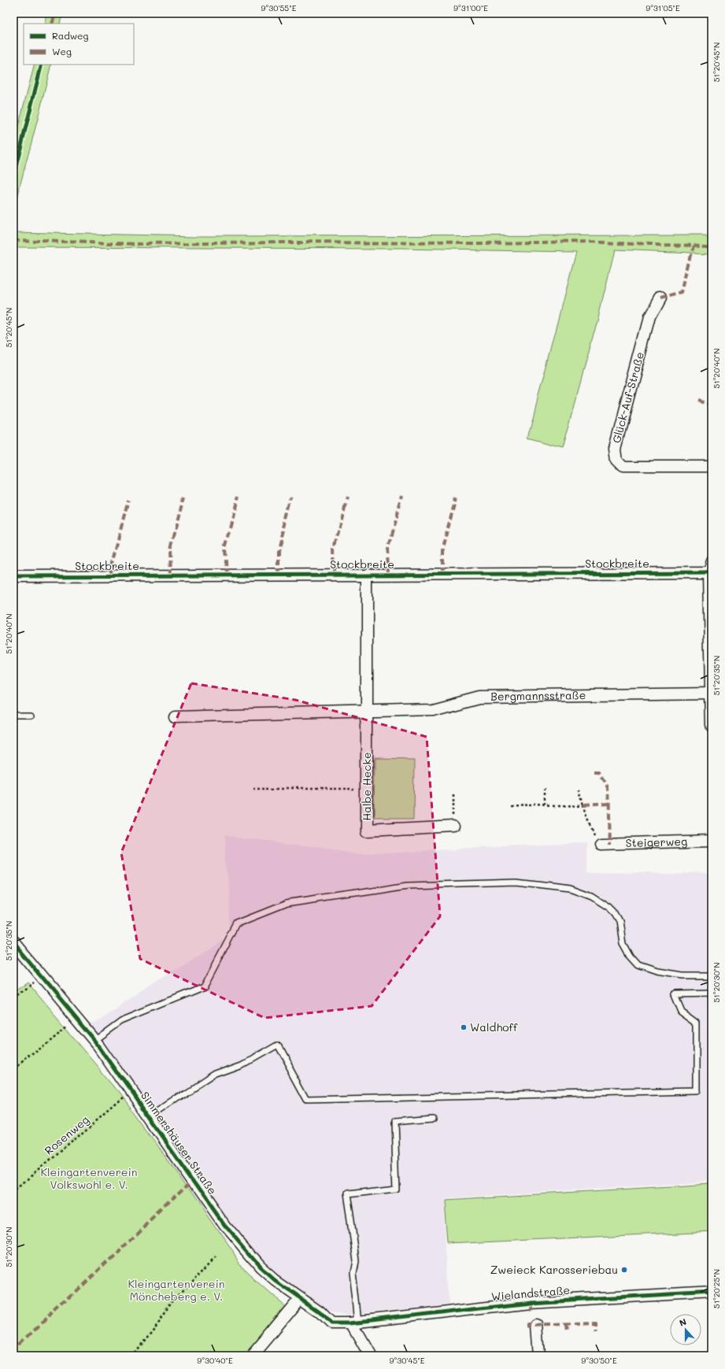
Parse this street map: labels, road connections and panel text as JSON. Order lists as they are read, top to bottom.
{
  "streets": {
    "street": [
      "Glück-Auf-Straße",
      "Stockbreite",
      "Bergmannsstraße",
      "Halbe Hecke",
      "Steigerweg",
      "Simmershäuser Straße",
      "Wielandstraße"
    ],
    "path": ["Rosenweg"]
  },
  "crossings": [
    ["Stockbreite", "Halbe Hecke"],
    ["Bergmannsstraße", "Halbe Hecke"],
    ["Rosenweg", "Simmershäuser Straße"],
    ["Simmershäuser Straße", "Wielandstraße"]
  ],
  "parks": ["Kleingartenverein Volkswohl e. V.", "Kleingartenverein Möncheberg e. V."],
  "places": ["Waldhoff", "Zweieck Karosseriebau"],
  "legend": ["Radweg", "Weg"],
  "north": "top",
  "coordinates": [
    "9°30'55\"E",
    "9°31'00\"E",
    "9°31'05\"E",
    "51°20'45\"N",
    "51°20'40\"N",
    "51°20'35\"N",
    "51°20'30\"N",
    "51°20'25\"N",
    "9°30'40\"E",
    "9°30'45\"E",
    "9°30'50\"E"
  ]
}
